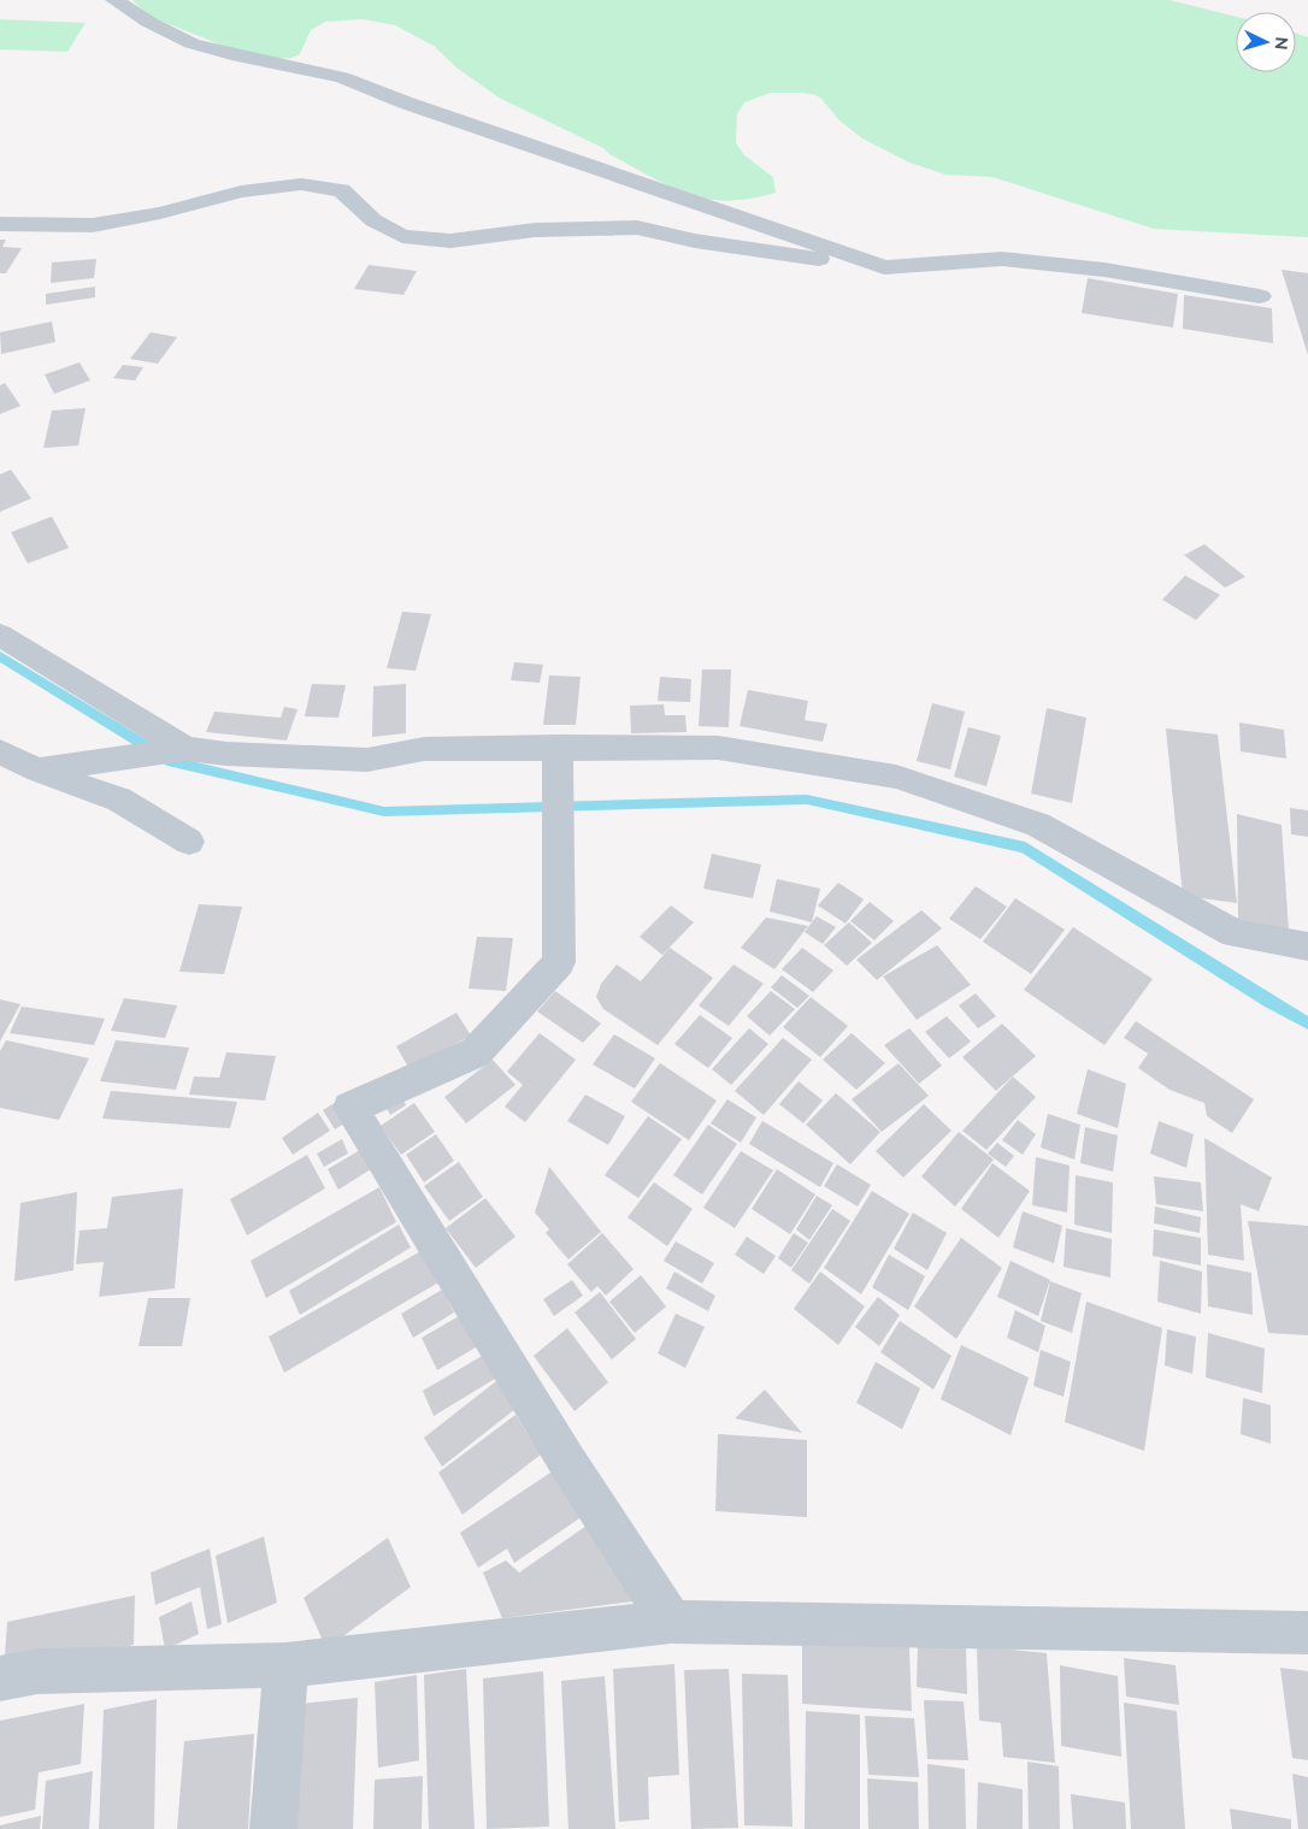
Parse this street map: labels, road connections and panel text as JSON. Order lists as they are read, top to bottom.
{
  "north": "right"
}
